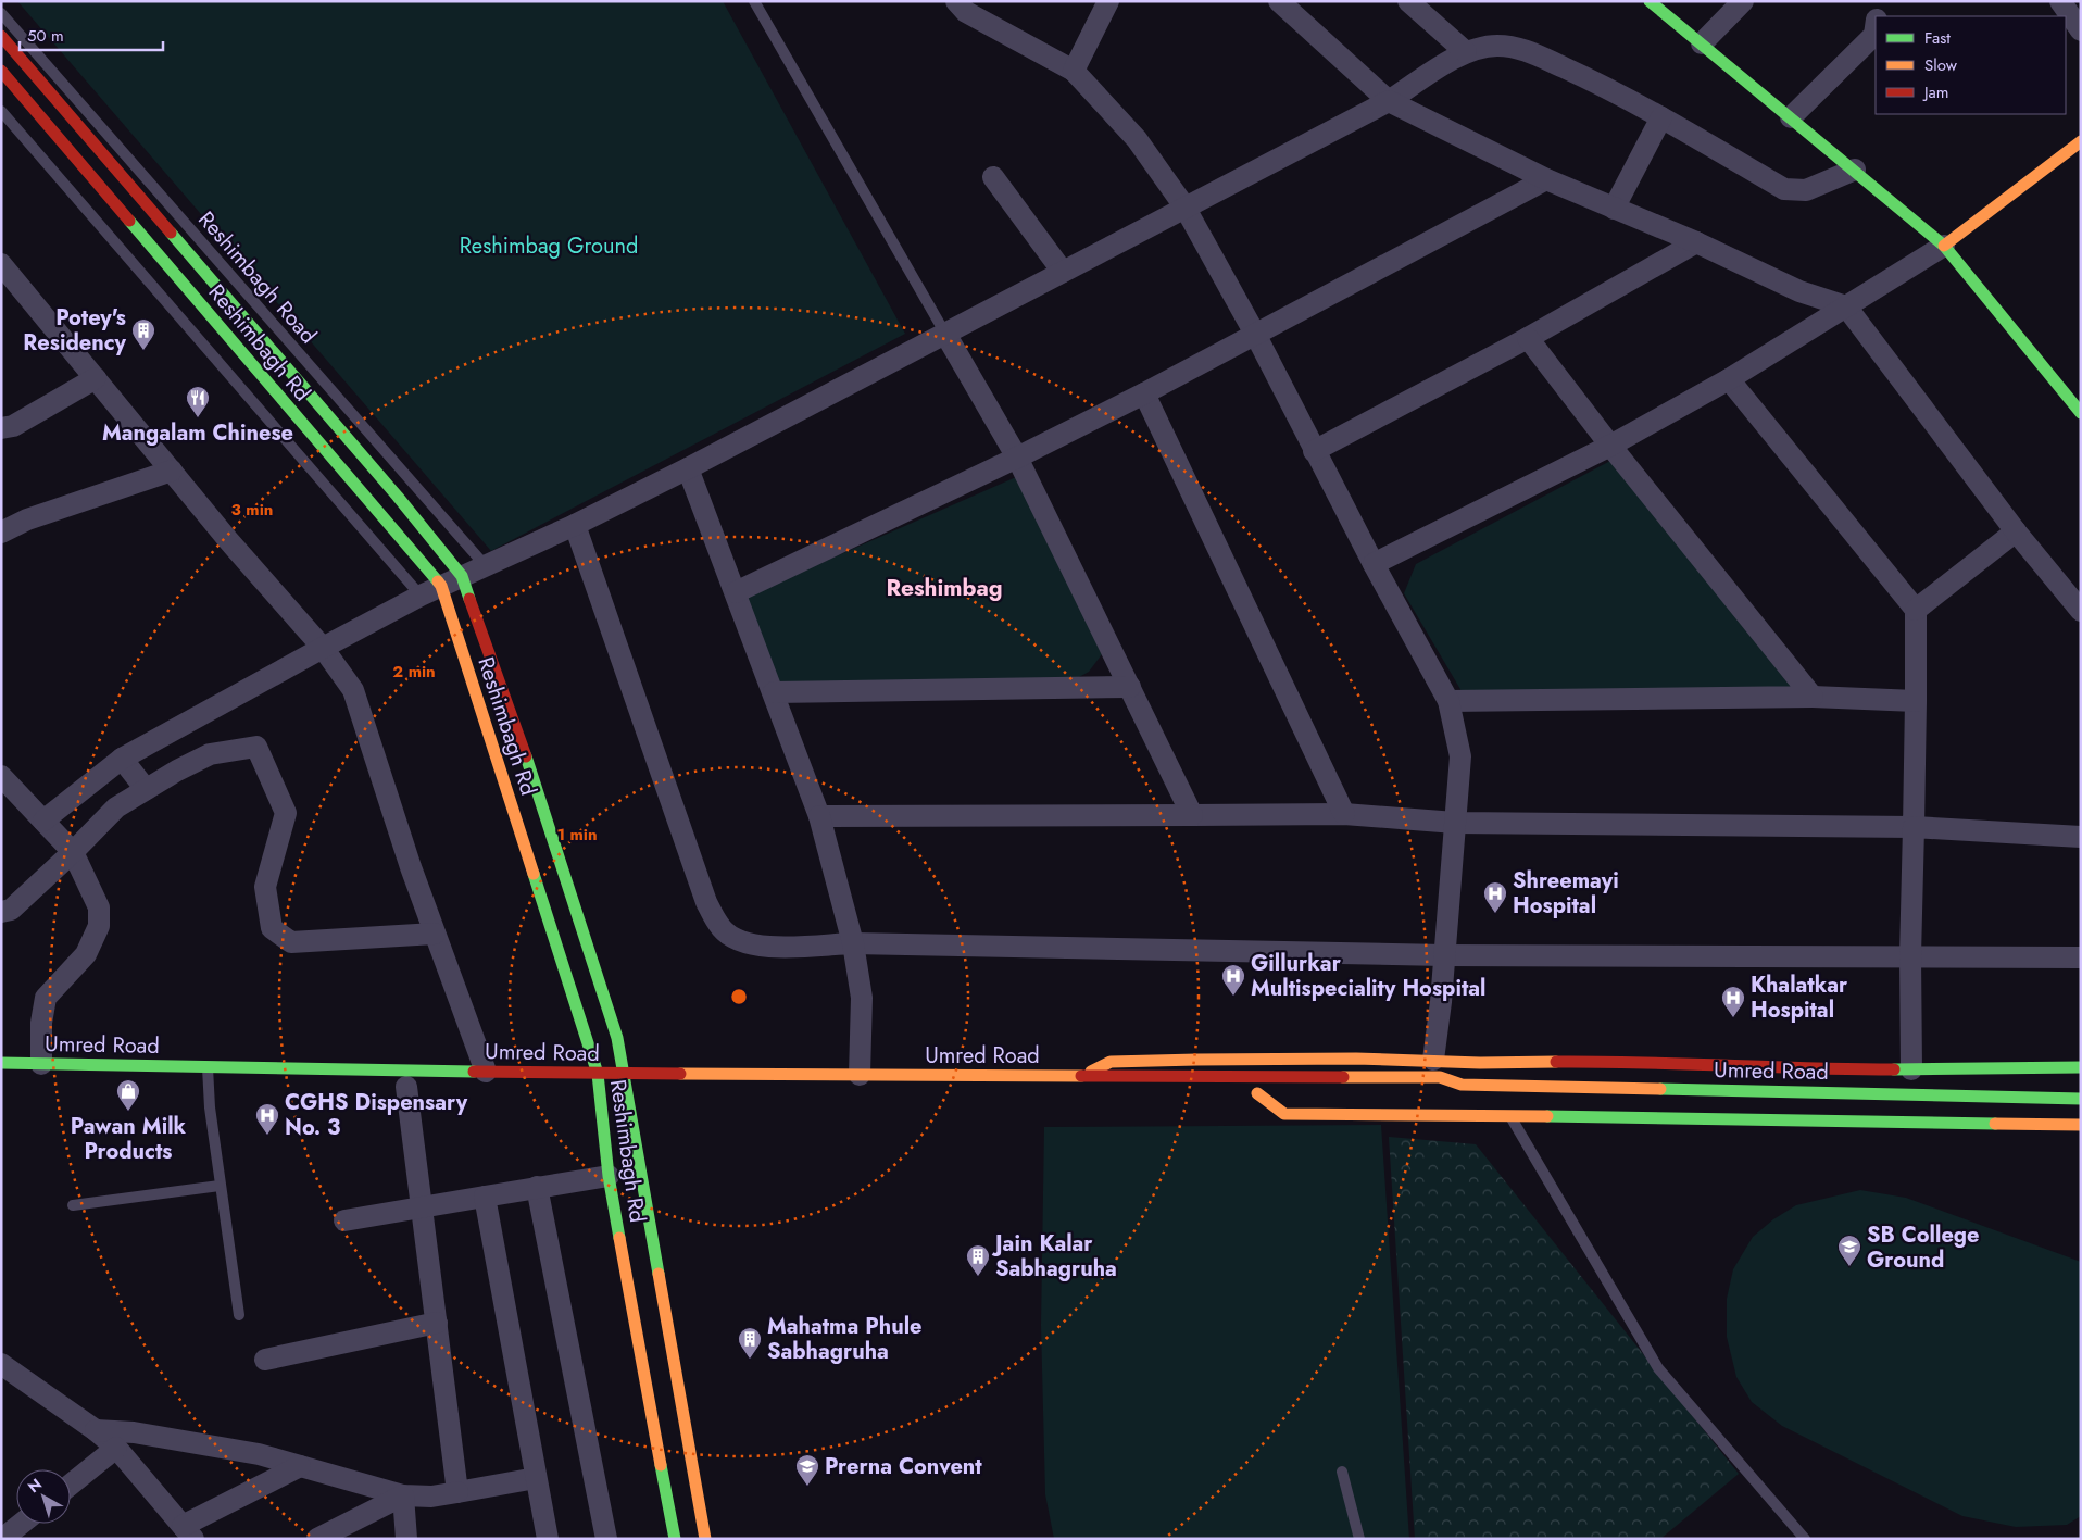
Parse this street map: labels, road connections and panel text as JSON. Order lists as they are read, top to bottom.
{
  "streets": {
    "main road": ["Reshimbagh Rd", "Umred Road"],
    "lane": ["Reshimbagh Road"]
  },
  "crossings": [
    ["Reshimbagh Rd", "Umred Road"]
  ],
  "districts": ["Reshimbag"],
  "parks": ["Reshimbag Ground"],
  "places": {
    "building": ["Potey's Residency", "Jain Kalar Sabhagruha", "Mahatma Phule Sabhagruha"],
    "restaurant": ["Mangalam Chinese"],
    "hospital": [
      "Shreemayi Hospital",
      "Gillurkar Multispeciality Hospital",
      "Khalatkar Hospital",
      "CGHS Dispensary No. 3"
    ],
    "shop": ["Pawan Milk Products"],
    "school or university": ["SB College Ground", "Prerna Convent"]
  },
  "legend": ["Fast", "Slow", "Jam"],
  "scale_bar": "50 m",
  "north": "top left",
  "rings": ["3 min", "2 min", "1 min"]
}
